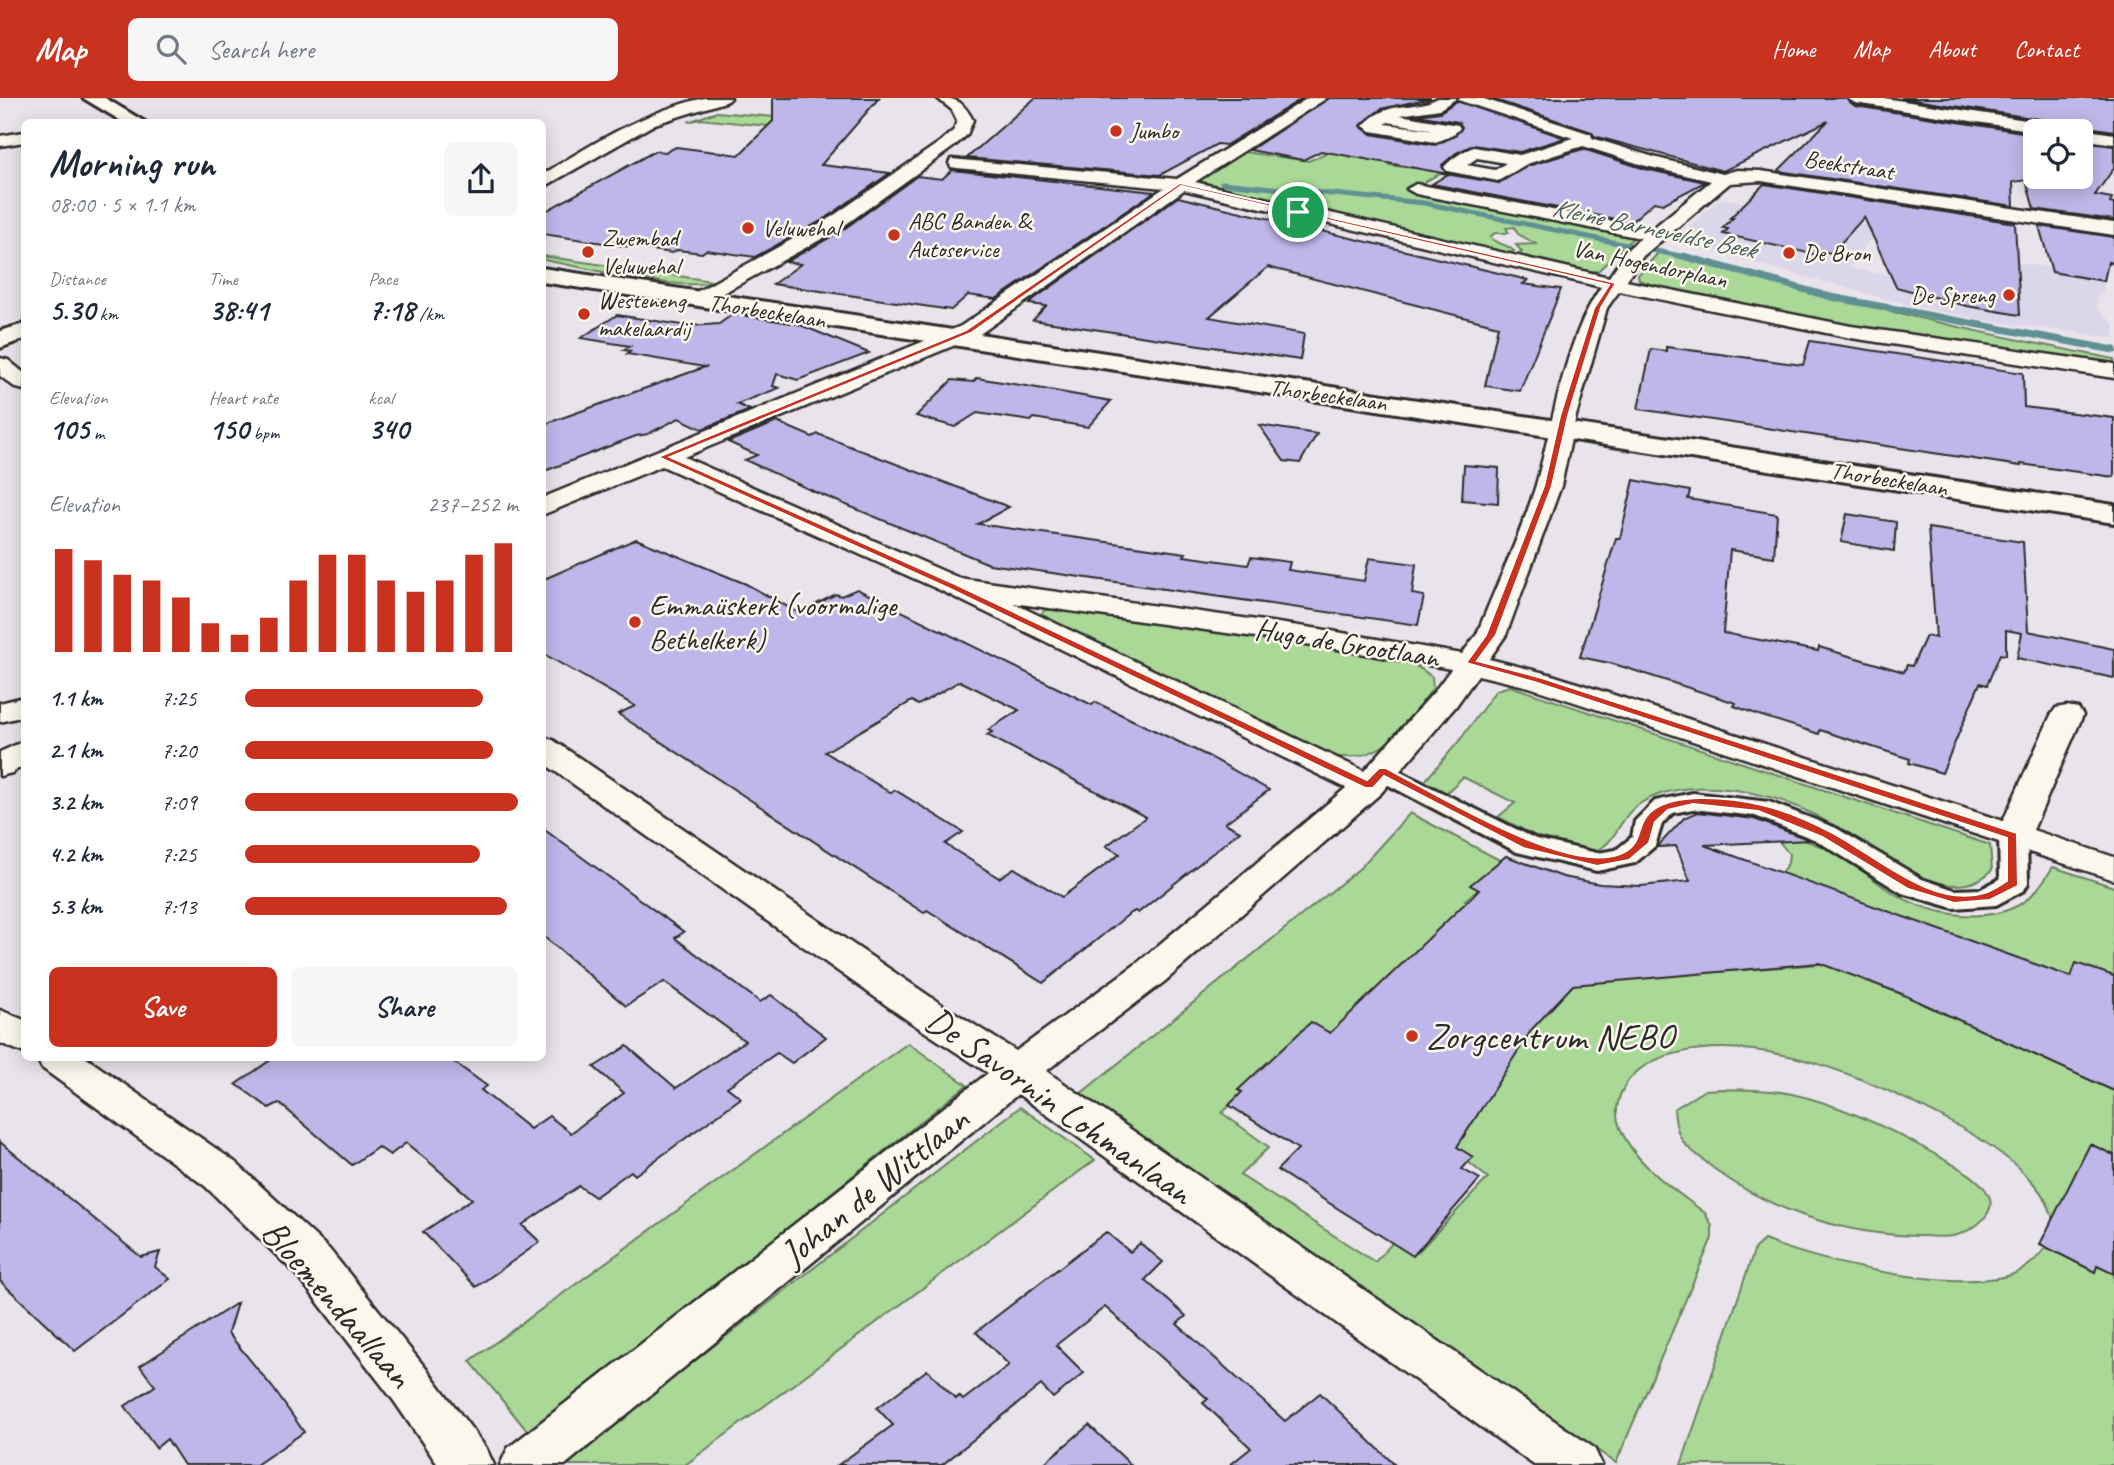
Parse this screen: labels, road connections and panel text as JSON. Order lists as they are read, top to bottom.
{
  "streets": {
    "main road": ["Thorbeckelaan"],
    "street": [
      "Beekstraat",
      "Van Hogendorplaan",
      "Hugo de Grootlaan",
      "De Savornin Lohmanlaan",
      "Johan de Wittlaan",
      "Bloemendaallaan"
    ]
  },
  "crossings": [
    ["Beekstraat", "Johan de Wittlaan"],
    ["Van Hogendorplaan", "Johan de Wittlaan"],
    ["Thorbeckelaan", "Johan de Wittlaan"],
    ["Hugo de Grootlaan", "Johan de Wittlaan"],
    ["De Savornin Lohmanlaan", "Johan de Wittlaan"]
  ],
  "water": ["Kleine Barneveldse Beek"],
  "places": [
    "Jumbo",
    "Veluwehal",
    "ABC Banden & Autoservice",
    "Zwembad Veluwehal",
    "De Bron",
    "De Spreng",
    "Westeneng makelaardij",
    "Emmaüskerk (voormalige Bethelkerk)",
    "Zorgcentrum NEBO"
  ],
  "page": {
    "header": "Map",
    "search": "Search here",
    "nav": [
      "Home",
      "Map",
      "About",
      "Contact"
    ],
    "heading": ["Morning run", "08:00 · 5 × 1.1 km"],
    "stats": [
      ["Distance", "5.30 km"],
      ["Time", "38:41"],
      ["Pace", "7:18 /km"],
      ["Elevation", "105 m"],
      ["Heart rate", "150 bpm"],
      ["kcal", "340"]
    ],
    "chart": ["Elevation", "237–252 m"],
    "list": [
      {
        "name": "1.1 km",
        "note": "7:25"
      },
      {
        "name": "2.1 km",
        "note": "7:20"
      },
      {
        "name": "3.2 km",
        "note": "7:09"
      },
      {
        "name": "4.2 km",
        "note": "7:25"
      },
      {
        "name": "5.3 km",
        "note": "7:13"
      }
    ],
    "buttons": ["Save", "Share"]
  }
}
